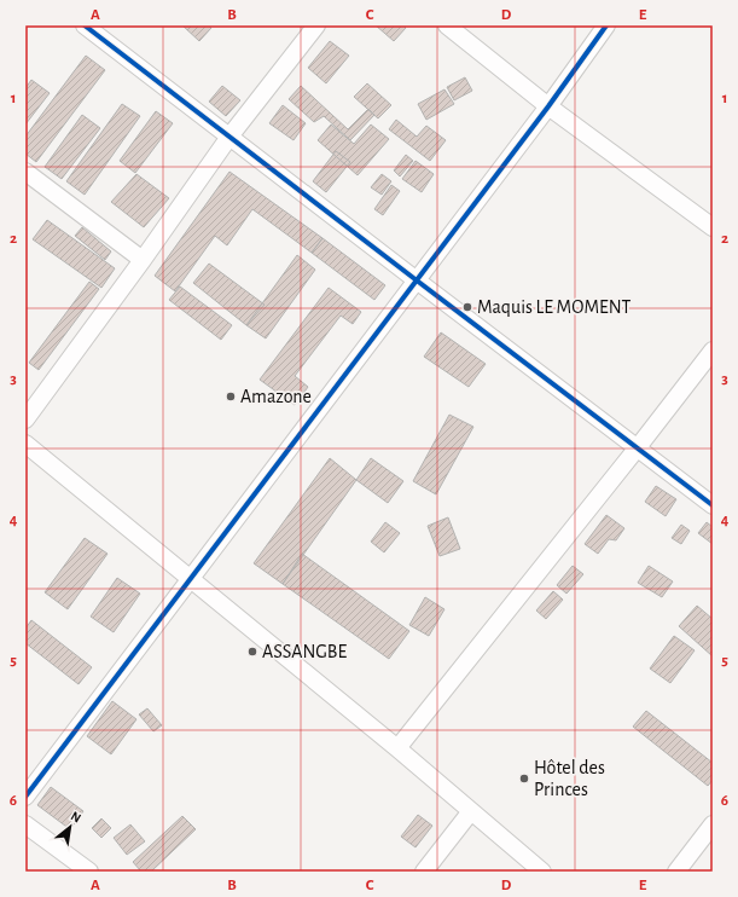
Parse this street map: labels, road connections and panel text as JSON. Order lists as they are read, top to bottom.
{
  "places": [
    "Maquis LE MOMENT",
    "Amazone",
    "ASSANGBE",
    "Hôtel des Princes"
  ],
  "north": "top right",
  "grid": {
    "columns": [
      "A",
      "B",
      "C",
      "D",
      "E"
    ],
    "rows": [
      "1",
      "2",
      "3",
      "4",
      "5",
      "6"
    ]
  }
}
